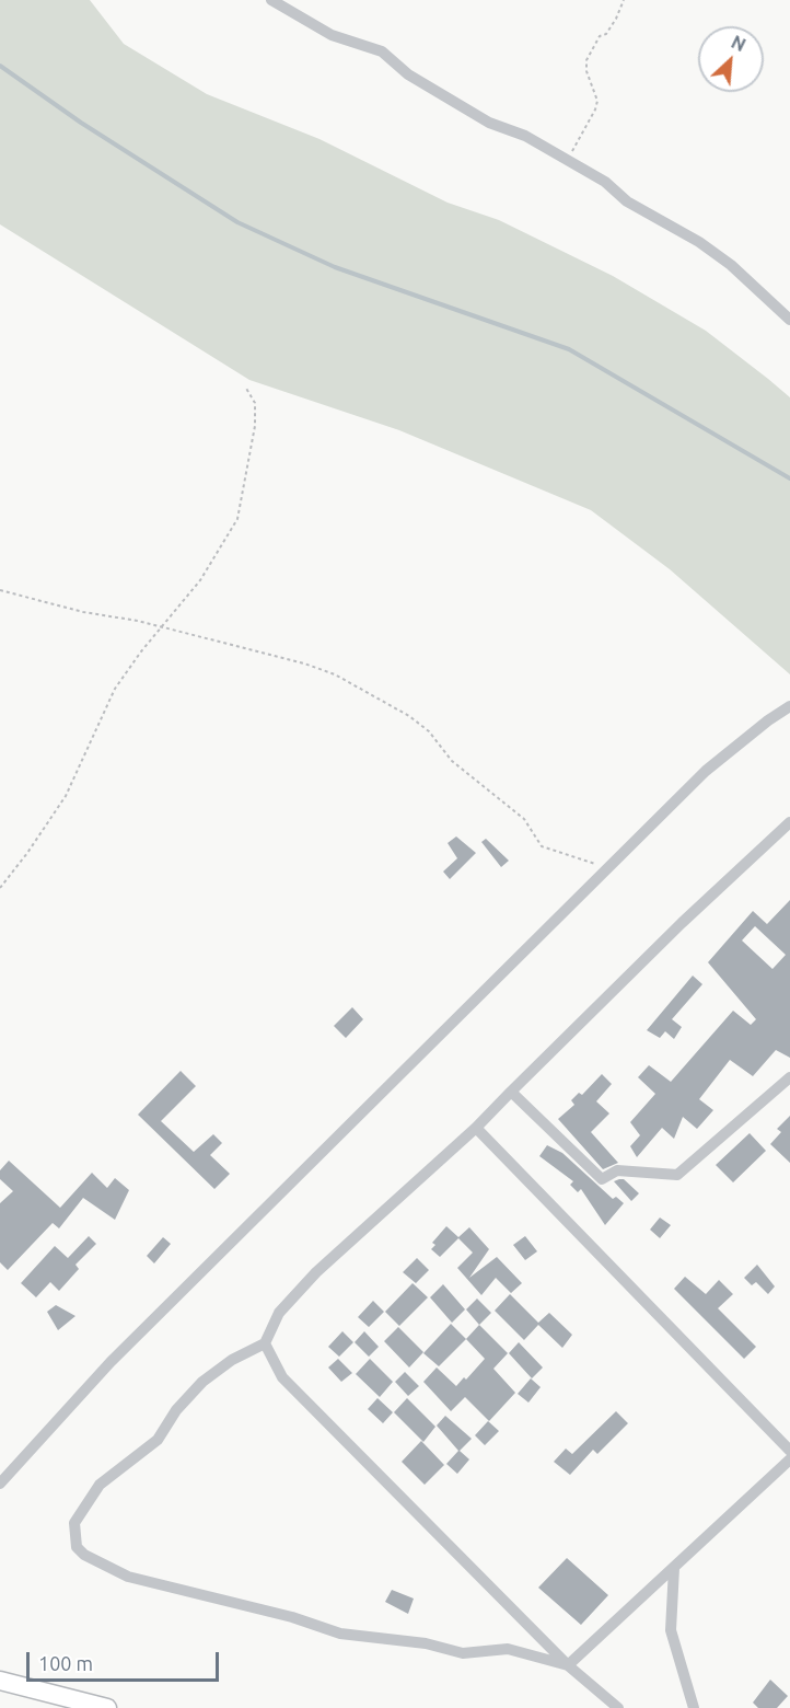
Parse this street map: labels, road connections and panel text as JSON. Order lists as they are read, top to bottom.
{
  "scale_bar": "100 m",
  "north": "top right"
}
